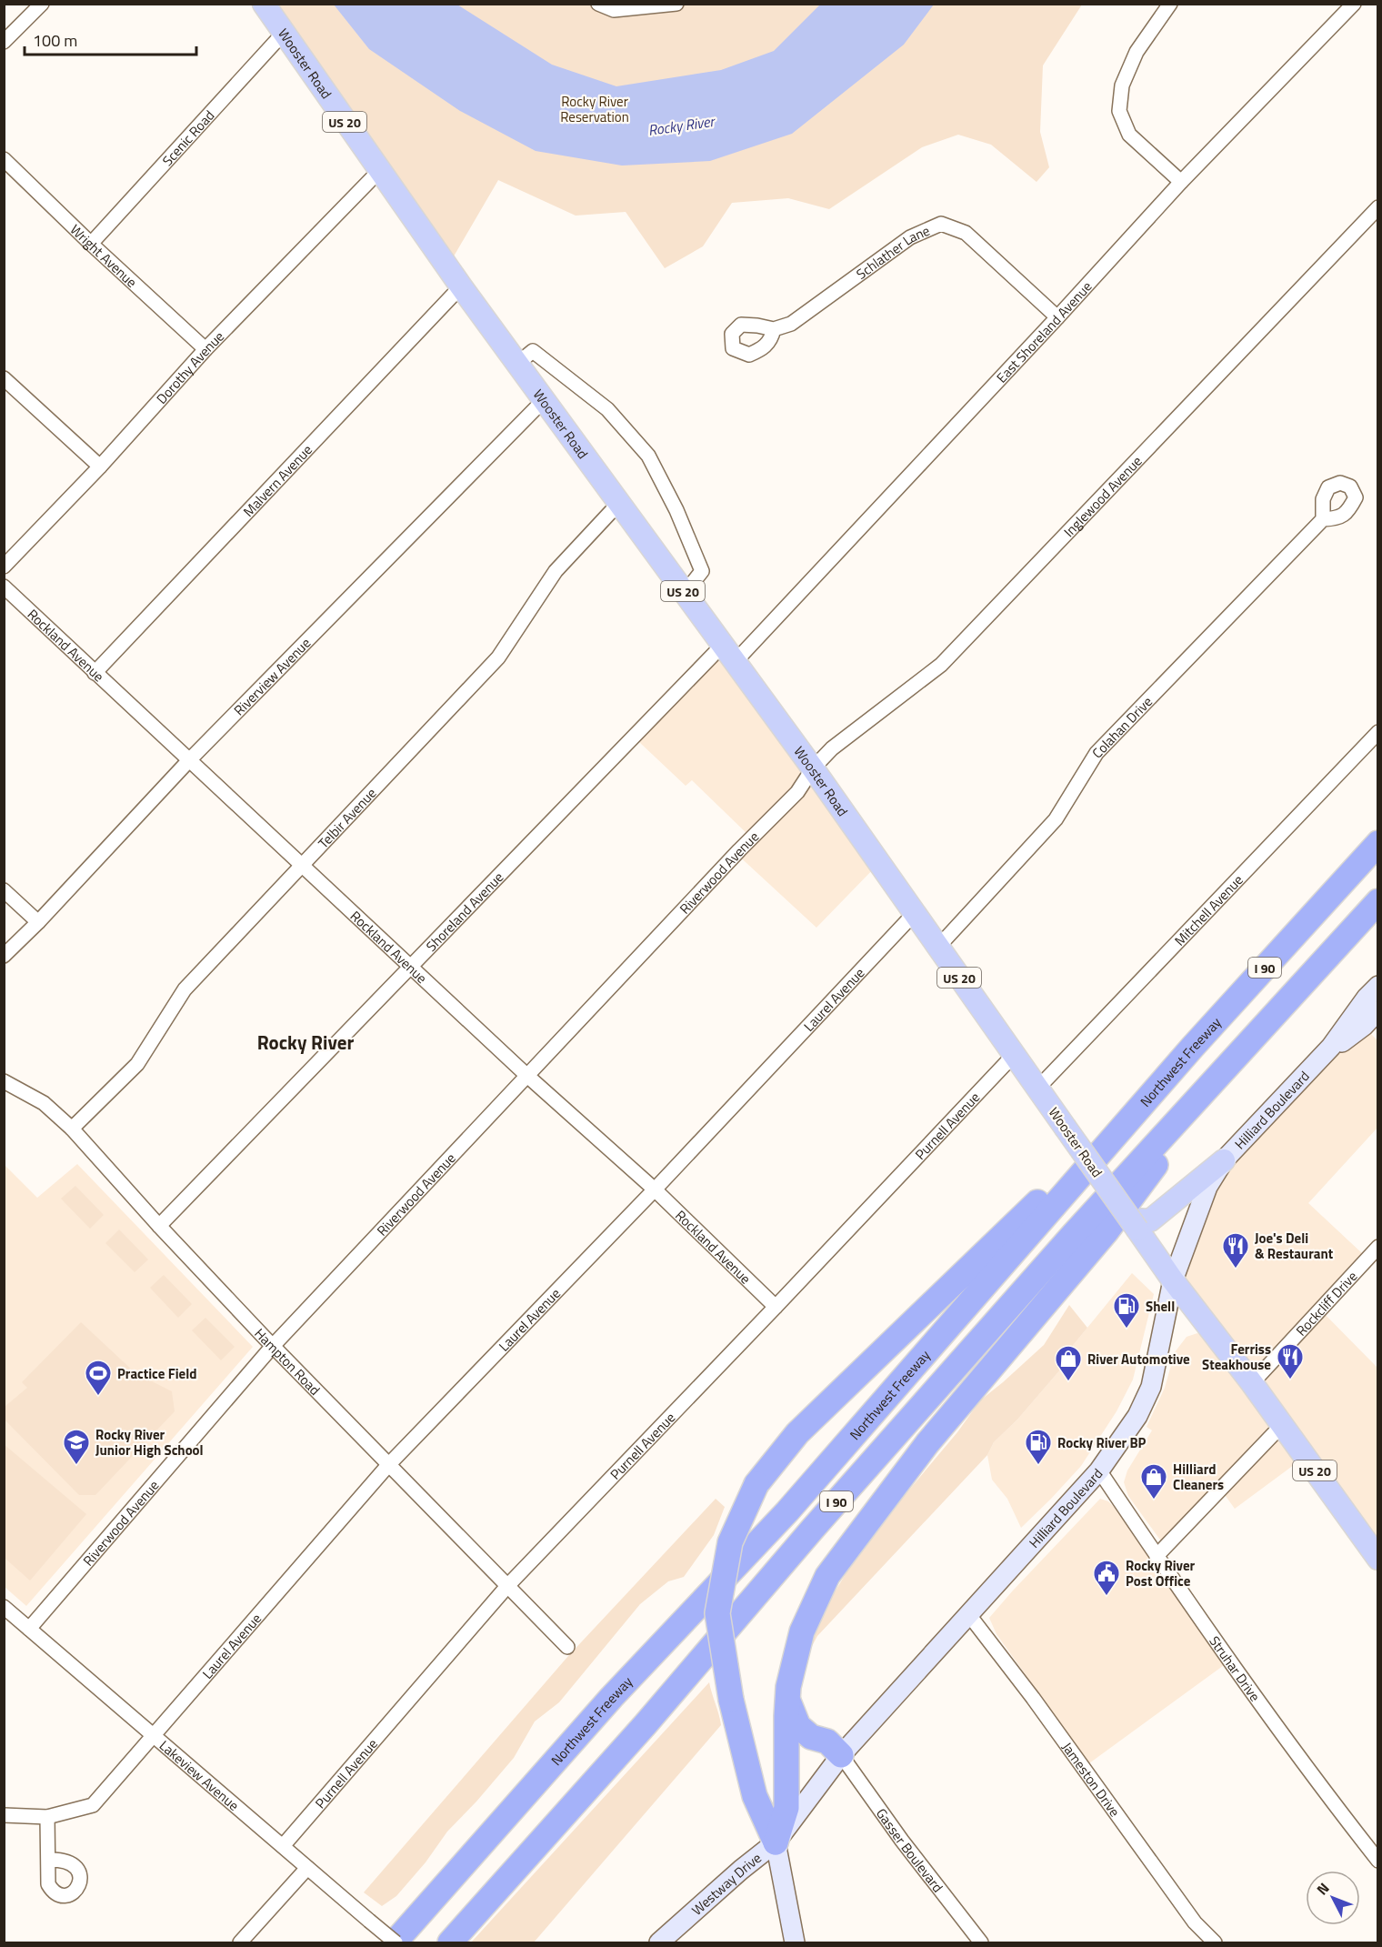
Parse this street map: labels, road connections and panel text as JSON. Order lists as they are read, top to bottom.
{
  "streets": {
    "highway": ["I 90", "Northwest Freeway"],
    "main road": [
      "Wooster Road",
      "US 20",
      "Hilliard Boulevard",
      "Westway Drive"
    ],
    "street": [
      "Scenic Road",
      "Schlather Lane",
      "Wright Avenue",
      "East Shoreland Avenue",
      "Dorothy Avenue",
      "Malvern Avenue",
      "Inglewood Avenue",
      "Rockland Avenue",
      "Riverview Avenue",
      "Colahan Drive",
      "Telbir Avenue",
      "Riverwood Avenue",
      "Mitchell Avenue",
      "Shoreland Avenue",
      "Laurel Avenue",
      "Purnell Avenue",
      "Rockcliff Drive",
      "Hampton Road",
      "Struhar Drive",
      "Lakeview Avenue",
      "Jameston Drive",
      "Gasser Boulevard"
    ]
  },
  "crossings": [
    ["Wooster Road", "Scenic Road"],
    ["Wooster Road", "East Shoreland Avenue"],
    ["Wooster Road", "Dorothy Avenue"],
    ["Wooster Road", "Malvern Avenue"],
    ["Wooster Road", "Inglewood Avenue"],
    ["Wooster Road", "Riverview Avenue"],
    ["Wooster Road", "Colahan Drive"],
    ["Wooster Road", "Telbir Avenue"],
    ["Wooster Road", "Riverwood Avenue"],
    ["Wooster Road", "Mitchell Avenue"],
    ["Wooster Road", "Shoreland Avenue"],
    ["Wooster Road", "Laurel Avenue"],
    ["Wooster Road", "Hilliard Boulevard"],
    ["Wooster Road", "Purnell Avenue"],
    ["Wooster Road", "Rockcliff Drive"],
    ["Scenic Road", "Wright Avenue"],
    ["Schlather Lane", "East Shoreland Avenue"],
    ["Wright Avenue", "Dorothy Avenue"],
    ["East Shoreland Avenue", "Shoreland Avenue"],
    ["Malvern Avenue", "Rockland Avenue"],
    ["Inglewood Avenue", "Riverwood Avenue"],
    ["Rockland Avenue", "Riverview Avenue"],
    ["Rockland Avenue", "Telbir Avenue"],
    ["Rockland Avenue", "Riverwood Avenue"],
    ["Rockland Avenue", "Shoreland Avenue"],
    ["Rockland Avenue", "Laurel Avenue"],
    ["Rockland Avenue", "Purnell Avenue"],
    ["Telbir Avenue", "Hampton Road"],
    ["Riverwood Avenue", "Hampton Road"],
    ["Riverwood Avenue", "Lakeview Avenue"],
    ["Shoreland Avenue", "Hampton Road"],
    ["Laurel Avenue", "Hampton Road"],
    ["Laurel Avenue", "Lakeview Avenue"],
    ["Northwest Freeway", "Lakeview Avenue"],
    ["Hilliard Boulevard", "Struhar Drive"],
    ["Hilliard Boulevard", "Jameston Drive"],
    ["Hilliard Boulevard", "Gasser Boulevard"],
    ["Hilliard Boulevard", "Westway Drive"],
    ["Purnell Avenue", "Hampton Road"],
    ["Purnell Avenue", "Lakeview Avenue"]
  ],
  "districts": ["Rocky River"],
  "water": ["Rocky River"],
  "parks": ["Rocky River Reservation"],
  "places": {
    "restaurant": ["Joe's Deli & Restaurant", "Ferriss Steakhouse"],
    "fuel station": ["Shell", "Rocky River BP"],
    "shop": ["River Automotive", "Hilliard Cleaners"],
    "sports": ["Practice Field"],
    "school or university": ["Rocky River Junior High School"],
    "public building": ["Rocky River Post Office"]
  },
  "scale_bar": "100 m",
  "north": "top left"
}
